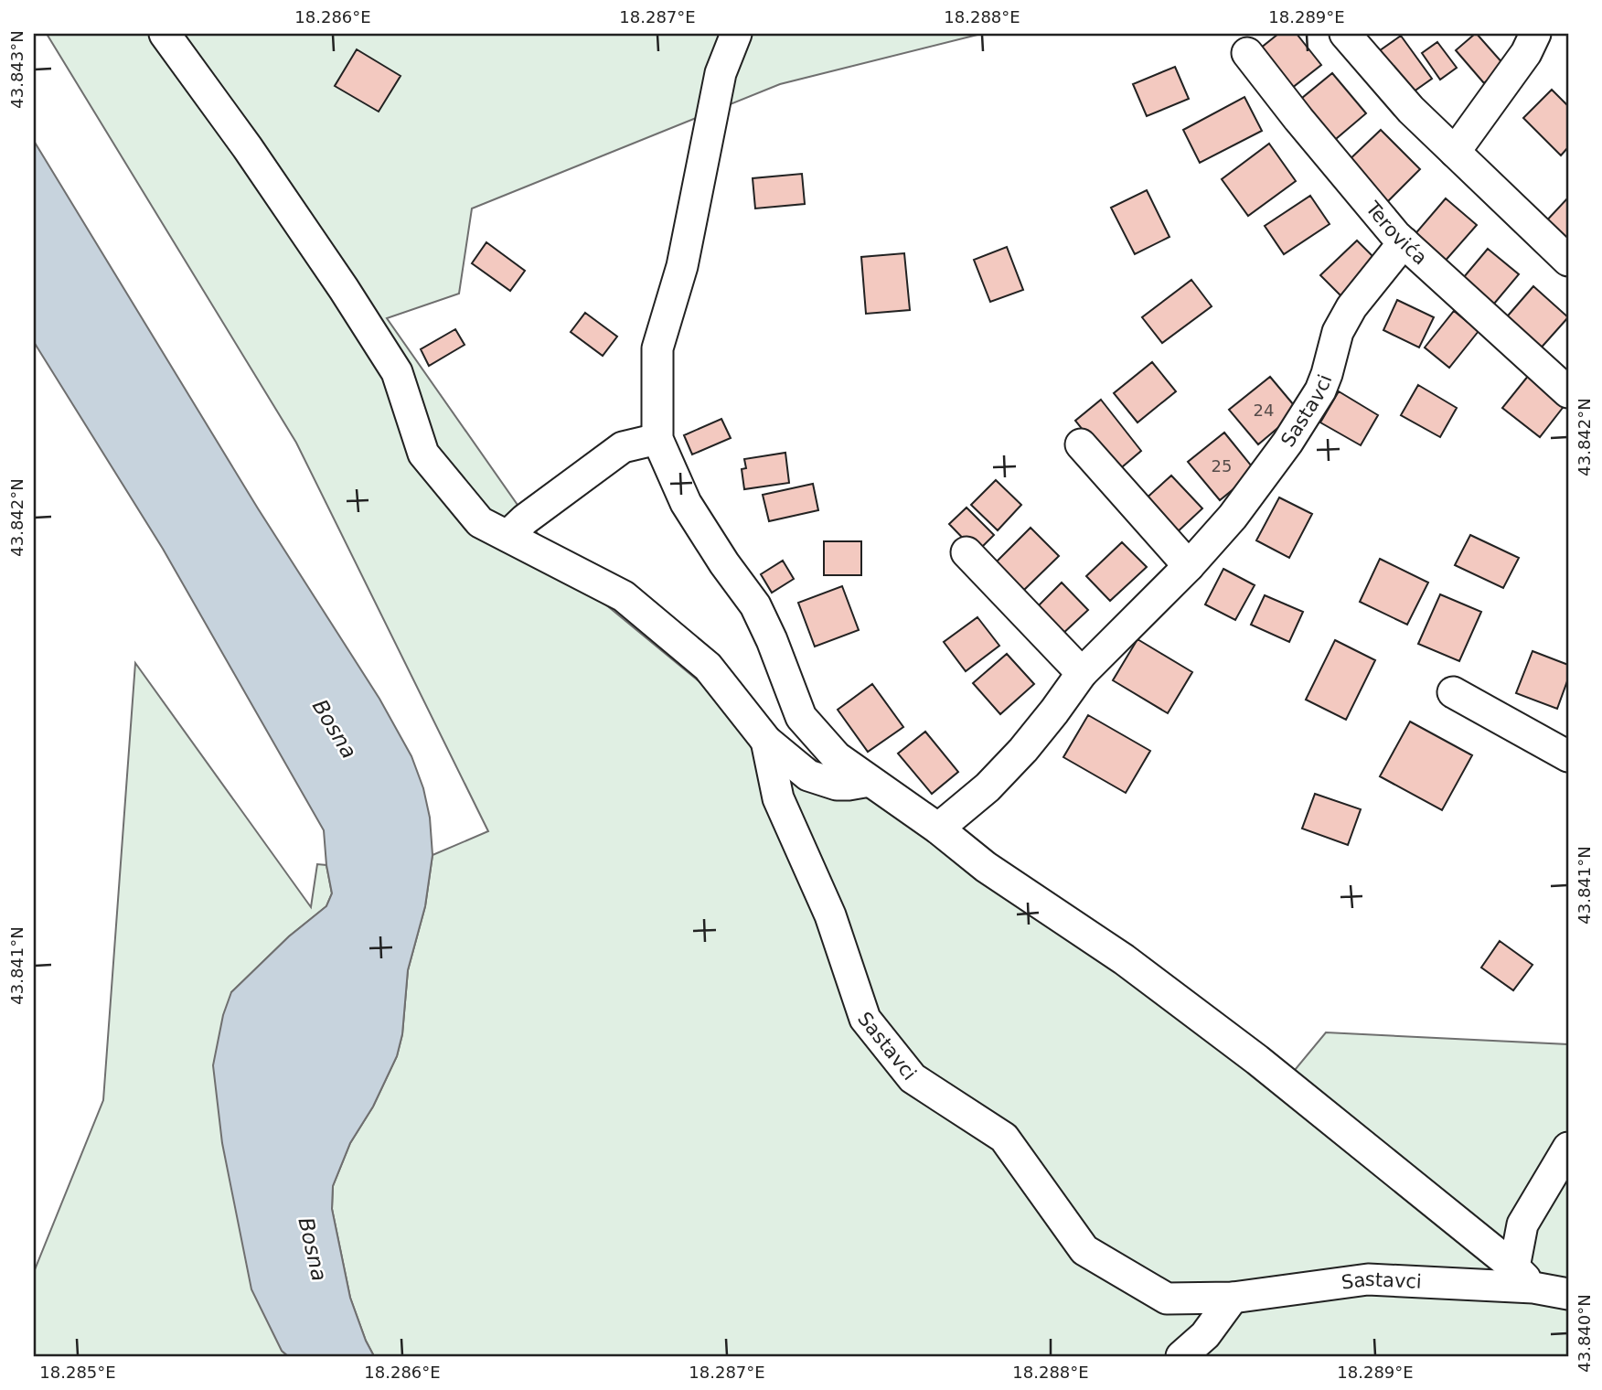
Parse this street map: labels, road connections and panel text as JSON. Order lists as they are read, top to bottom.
{
  "streets": {
    "street": ["Terovića", "Sastavci"]
  },
  "crossings": [
    ["Terovića", "Sastavci"]
  ],
  "water": ["Bosna"],
  "house_numbers": ["24", "25"],
  "coordinates": [
    "18.286°E",
    "18.287°E",
    "18.288°E",
    "18.289°E",
    "43.843°N",
    "43.842°N",
    "43.841°N",
    "43.840°N",
    "18.285°E"
  ]
}
